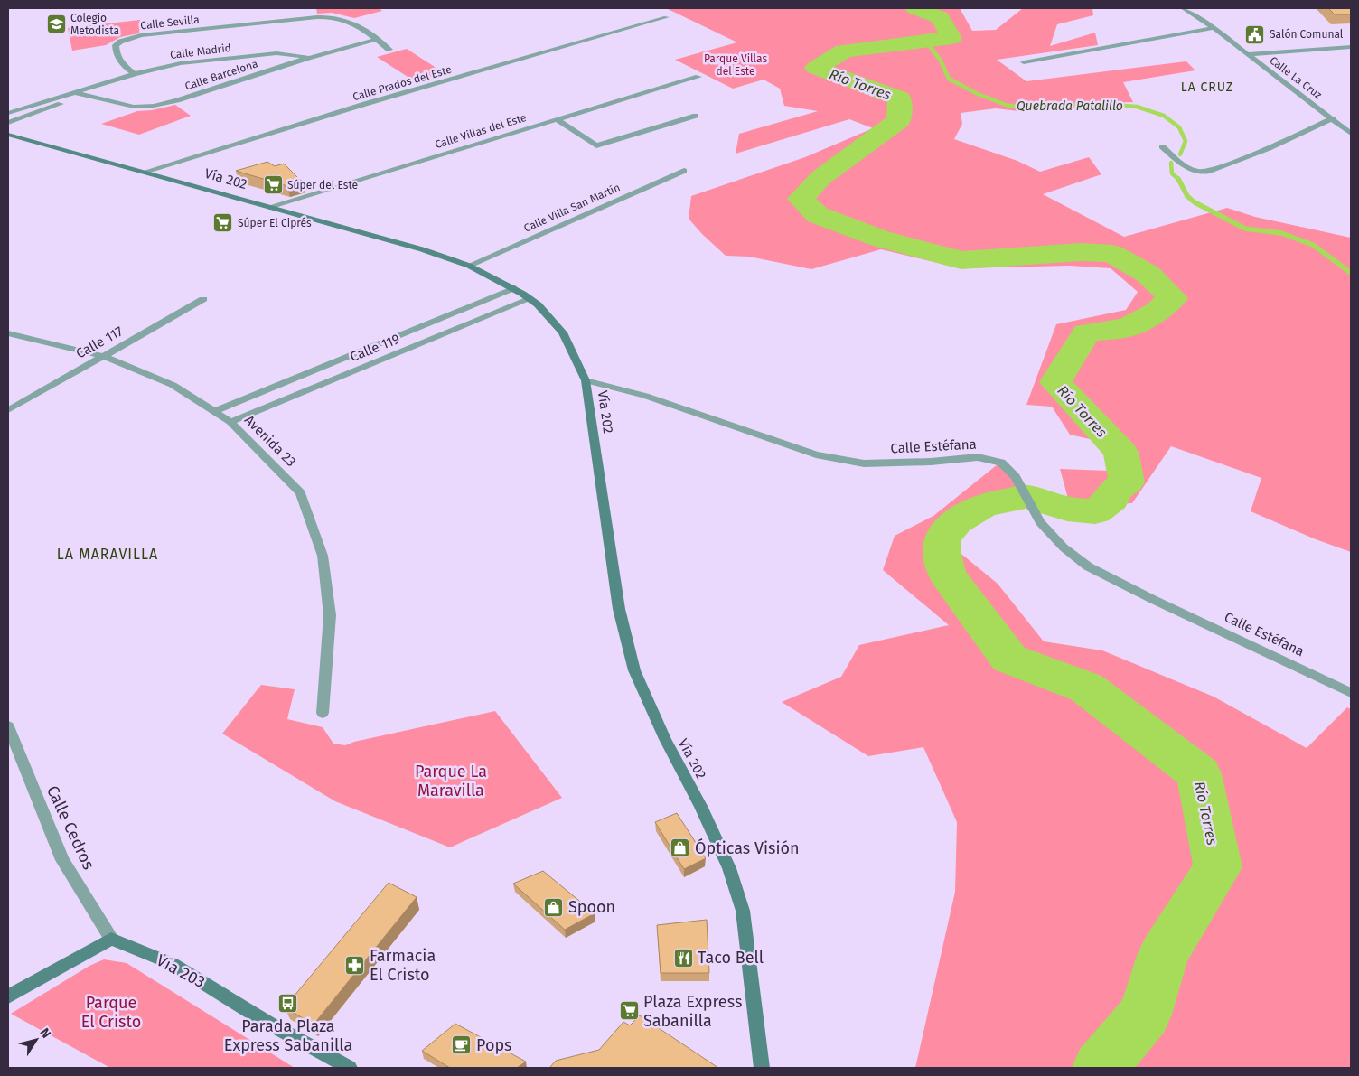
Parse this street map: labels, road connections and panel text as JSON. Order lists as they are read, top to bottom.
{
  "streets": {
    "main road": ["Vía 202", "Vía 203"],
    "street": [
      "Calle Sevilla",
      "Calle Madrid",
      "Calle Barcelona",
      "Calle La Cruz",
      "Calle Prados del Este",
      "Calle Villas del Este",
      "Calle Villa San Martín",
      "Calle 117",
      "Calle 119",
      "Avenida 23",
      "Calle Estéfana",
      "Calle Cedros"
    ]
  },
  "crossings": [
    ["Calle Sevilla", "Calle Madrid"],
    ["Calle Sevilla", "Calle Barcelona"],
    ["Calle Madrid", "Calle Barcelona"],
    ["Calle Prados del Este", "Vía 202"],
    ["Calle Villas del Este", "Vía 202"],
    ["Vía 202", "Calle Villa San Martín"],
    ["Vía 202", "Calle 119"],
    ["Vía 202", "Calle Estéfana"],
    ["Calle 117", "Avenida 23"],
    ["Calle 119", "Avenida 23"],
    ["Calle Cedros", "Vía 203"]
  ],
  "districts": ["LA CRUZ", "LA MARAVILLA"],
  "water": ["Río Torres", "Quebrada Patalillo"],
  "parks": ["Parque Villas del Este", "Parque La Maravilla", "Parque El Cristo"],
  "places": {
    "school or university": ["Colegio Metodista"],
    "public building": ["Salón Comunal"],
    "supermarket": ["Súper del Este", "Súper El Ciprés", "Plaza Express Sabanilla"],
    "shop": ["Ópticas Visión", "Spoon"],
    "restaurant": ["Taco Bell"],
    "pharmacy": ["Farmacia El Cristo"],
    "bus stop": ["Parada Plaza Express Sabanilla"],
    "cafe": ["Pops"]
  },
  "north": "top right"
}
